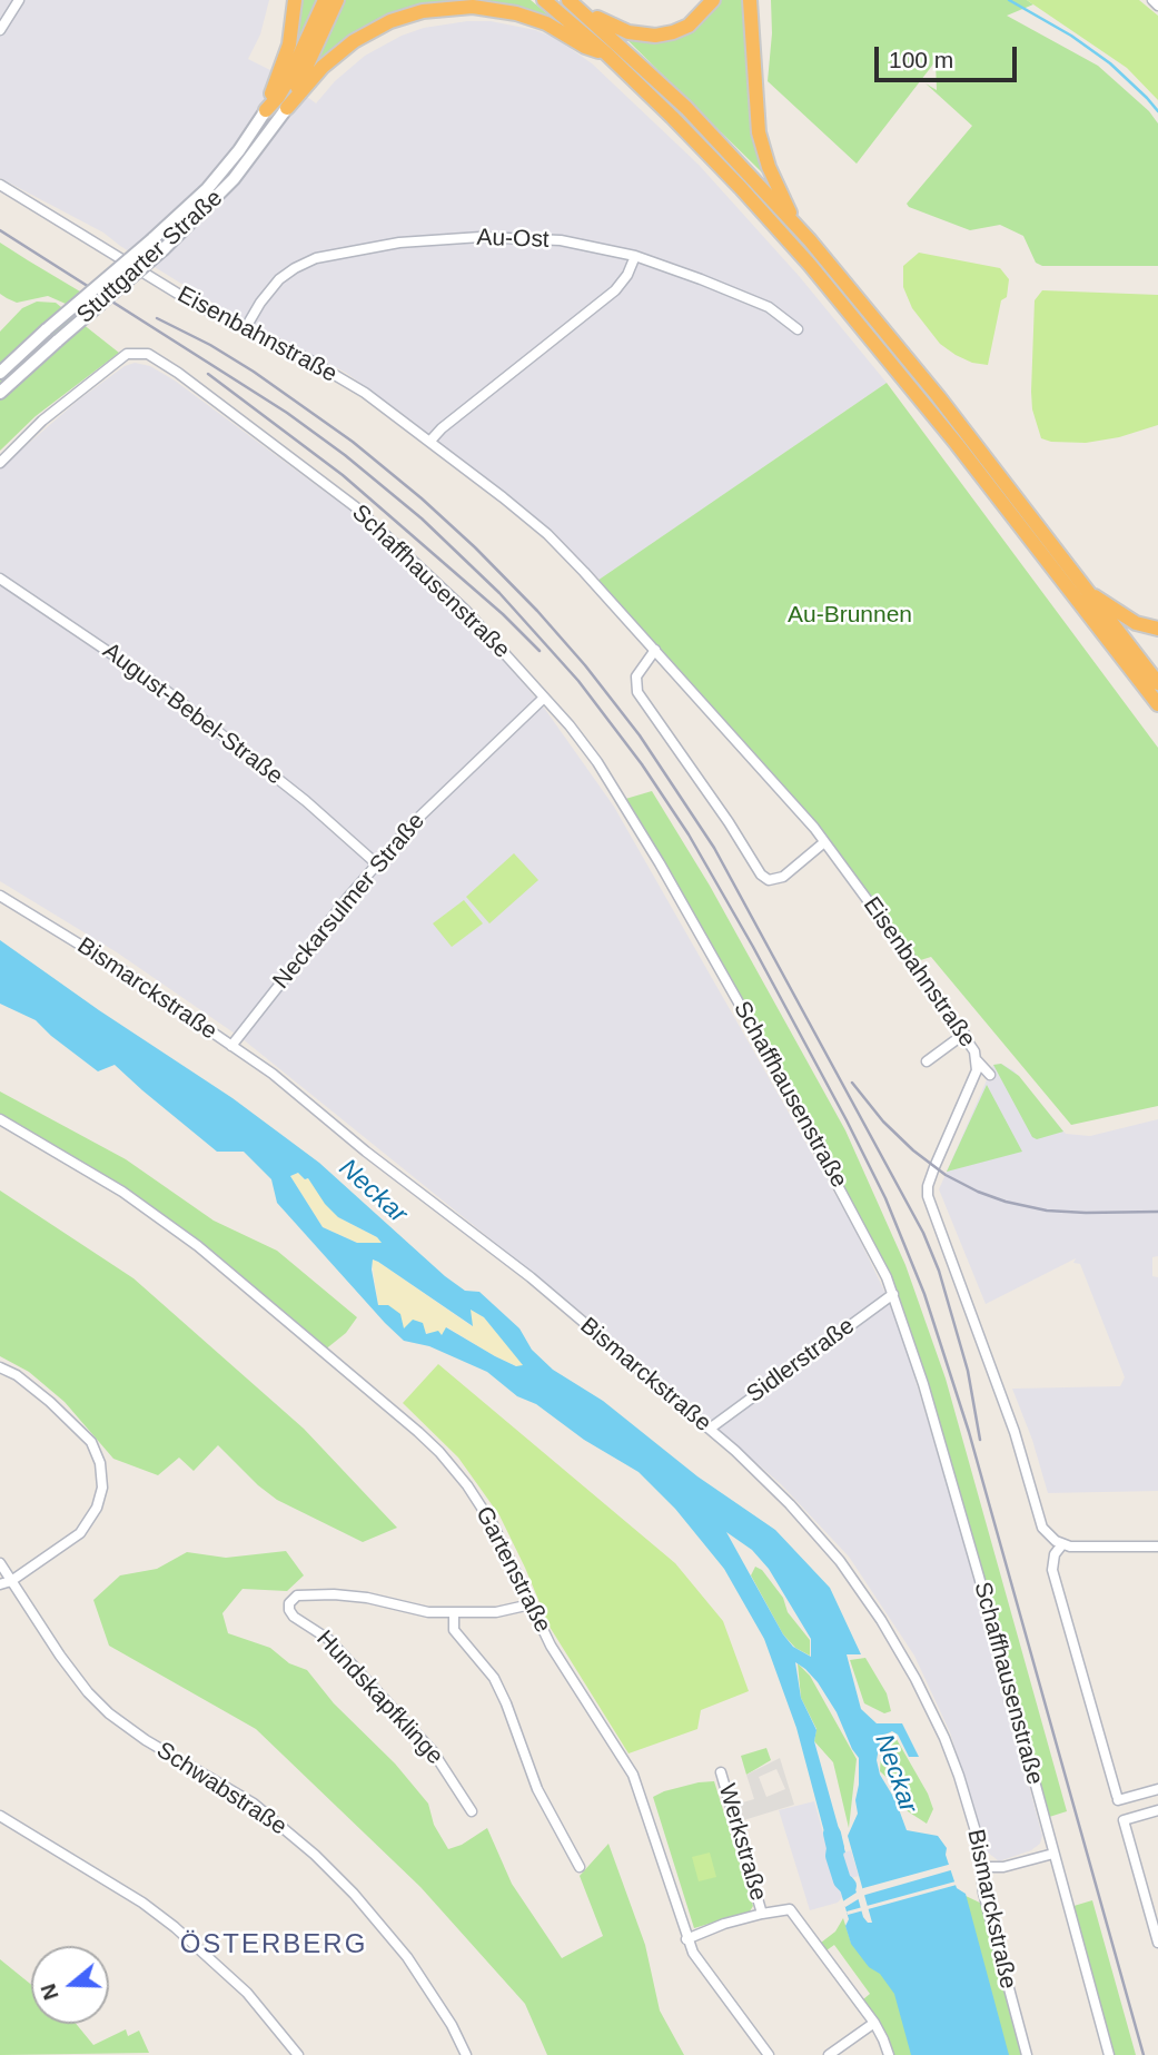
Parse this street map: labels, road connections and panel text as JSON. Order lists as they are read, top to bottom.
{
  "streets": {
    "main road": ["Stuttgarter Straße"],
    "street": [
      "Au-Ost",
      "Eisenbahnstraße",
      "Schaffhausenstraße",
      "August-Bebel-Straße",
      "Neckarsulmer Straße",
      "Bismarckstraße",
      "Sidlerstraße",
      "Gartenstraße",
      "Hundskapfklinge",
      "Schwabstraße",
      "Werkstraße"
    ]
  },
  "crossings": [
    ["Au-Ost", "Eisenbahnstraße"],
    ["Schaffhausenstraße", "Neckarsulmer Straße"],
    ["Schaffhausenstraße", "Sidlerstraße"],
    ["August-Bebel-Straße", "Neckarsulmer Straße"],
    ["Neckarsulmer Straße", "Bismarckstraße"],
    ["Bismarckstraße", "Sidlerstraße"],
    ["Gartenstraße", "Hundskapfklinge"]
  ],
  "districts": ["ÖSTERBERG"],
  "water": ["Neckar"],
  "parks": ["Au-Brunnen"],
  "scale_bar": "100 m",
  "north": "left"
}
